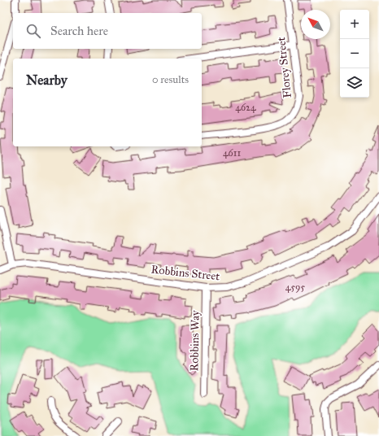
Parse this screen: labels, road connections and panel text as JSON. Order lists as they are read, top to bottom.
{
  "streets": {
    "street": ["Florey Street", "Robbins Street", "Robbins Way"]
  },
  "crossings": [
    ["Robbins Street", "Robbins Way"]
  ],
  "house_numbers": ["4624", "4611", "4595"],
  "north": "top left",
  "page": {
    "map_buttons": ["+", "−"],
    "search": "Search here",
    "heading": ["Nearby", "0 results"]
  }
}
